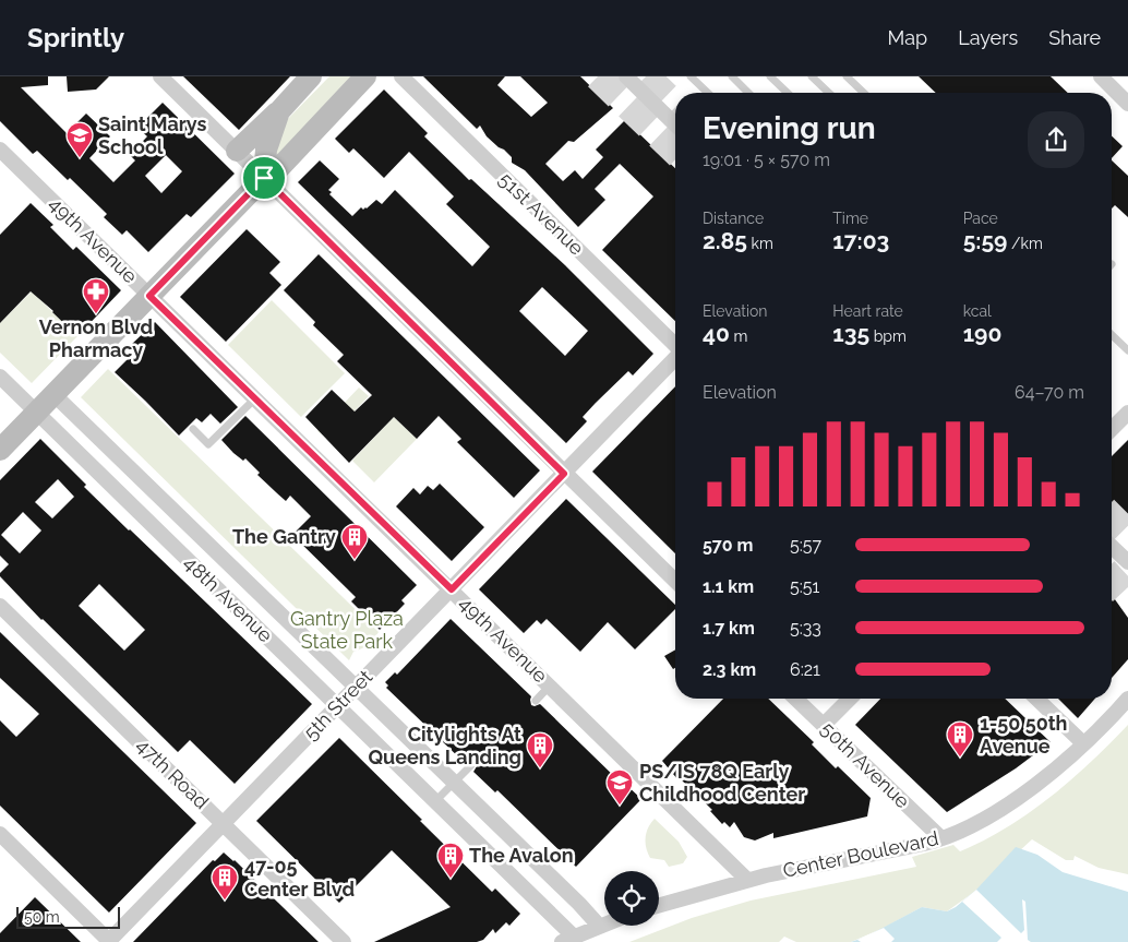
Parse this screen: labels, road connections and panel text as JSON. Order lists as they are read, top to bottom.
{
  "streets": {
    "street": [
      "51st Avenue",
      "49th Avenue",
      "48th Avenue",
      "5th Street",
      "50th Avenue",
      "47th Road",
      "Center Boulevard"
    ]
  },
  "crossings": [
    ["49th Avenue", "5th Street"],
    ["49th Avenue", "Center Boulevard"],
    ["48th Avenue", "5th Street"],
    ["5th Street", "47th Road"],
    ["50th Avenue", "Center Boulevard"]
  ],
  "parks": ["Gantry Plaza State Park"],
  "places": {
    "school or university": ["Saint Marys School", "PS/IS 78Q Early Childhood Center"],
    "pharmacy": ["Vernon Blvd Pharmacy"],
    "building": [
      "The Gantry",
      "1-50 50th Avenue",
      "Citylights At Queens Landing",
      "The Avalon",
      "47-05 Center Blvd"
    ]
  },
  "scale_bar": "50 m",
  "page": {
    "header": "Sprintly",
    "nav": ["Map", "Layers", "Share"],
    "heading": ["Evening run", "19:01 · 5 × 570 m"],
    "stats": [
      ["Distance", "2.85 km"],
      ["Time", "17:03"],
      ["Pace", "5:59 /km"],
      ["Elevation", "40 m"],
      ["Heart rate", "135 bpm"],
      ["kcal", "190"]
    ],
    "chart": ["Elevation", "64–70 m"],
    "list": [
      {
        "name": "570 m",
        "note": "5:57"
      },
      {
        "name": "1.1 km",
        "note": "5:51"
      },
      {
        "name": "1.7 km",
        "note": "5:33"
      },
      {
        "name": "2.3 km",
        "note": "6:21"
      }
    ],
    "scale": "50 m"
  }
}
